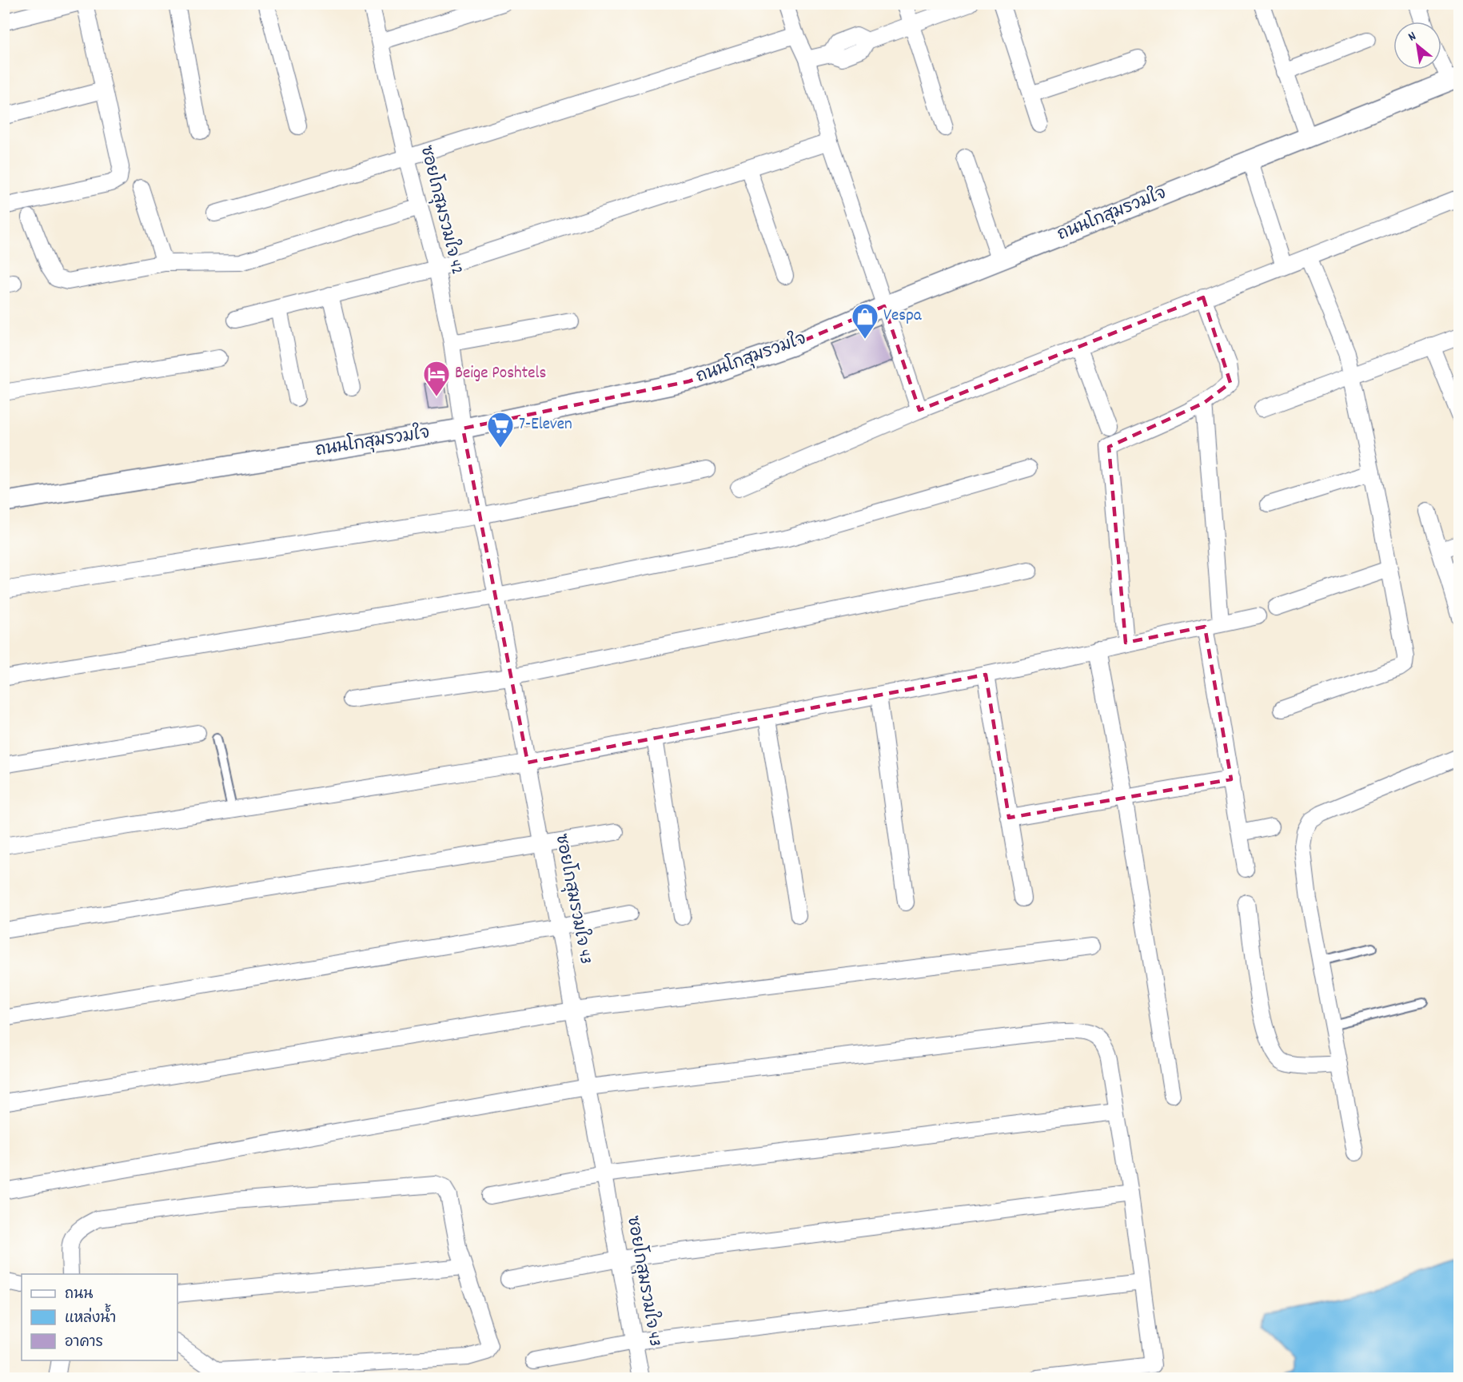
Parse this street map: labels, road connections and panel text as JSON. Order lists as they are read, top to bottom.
{
  "streets": {
    "street": ["ซอยโกสุมรวมใจ 42", "ถนนโกสุมรวมใจ", "ซอยโกสุมรวมใจ 43"]
  },
  "crossings": [
    ["ซอยโกสุมรวมใจ 42", "ถนนโกสุมรวมใจ"],
    ["ซอยโกสุมรวมใจ 42", "ซอยโกสุมรวมใจ 43"],
    ["ถนนโกสุมรวมใจ", "ซอยโกสุมรวมใจ 43"]
  ],
  "places": {
    "shop": ["Vespa"],
    "hotel": ["Beige Poshtels"],
    "supermarket": ["7-Eleven"]
  },
  "legend": ["ถนน", "แหล่งน้ำ", "อาคาร"],
  "north": "top left"
}
